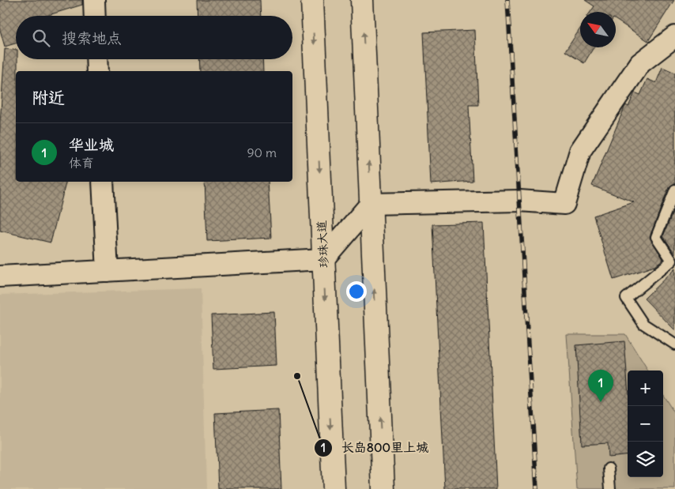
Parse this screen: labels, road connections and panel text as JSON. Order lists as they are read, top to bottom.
{
  "streets": {
    "main road": ["珍珠大道"]
  },
  "places": ["长岛800里上城"],
  "north": "top left",
  "page": {
    "search": "搜索地点",
    "heading": "附近",
    "list": [
      {
        "mark": "1",
        "name": "华业城",
        "note": "体育",
        "value": "90 m"
      }
    ],
    "pins": "1",
    "map_buttons": ["+", "−"]
  }
}
